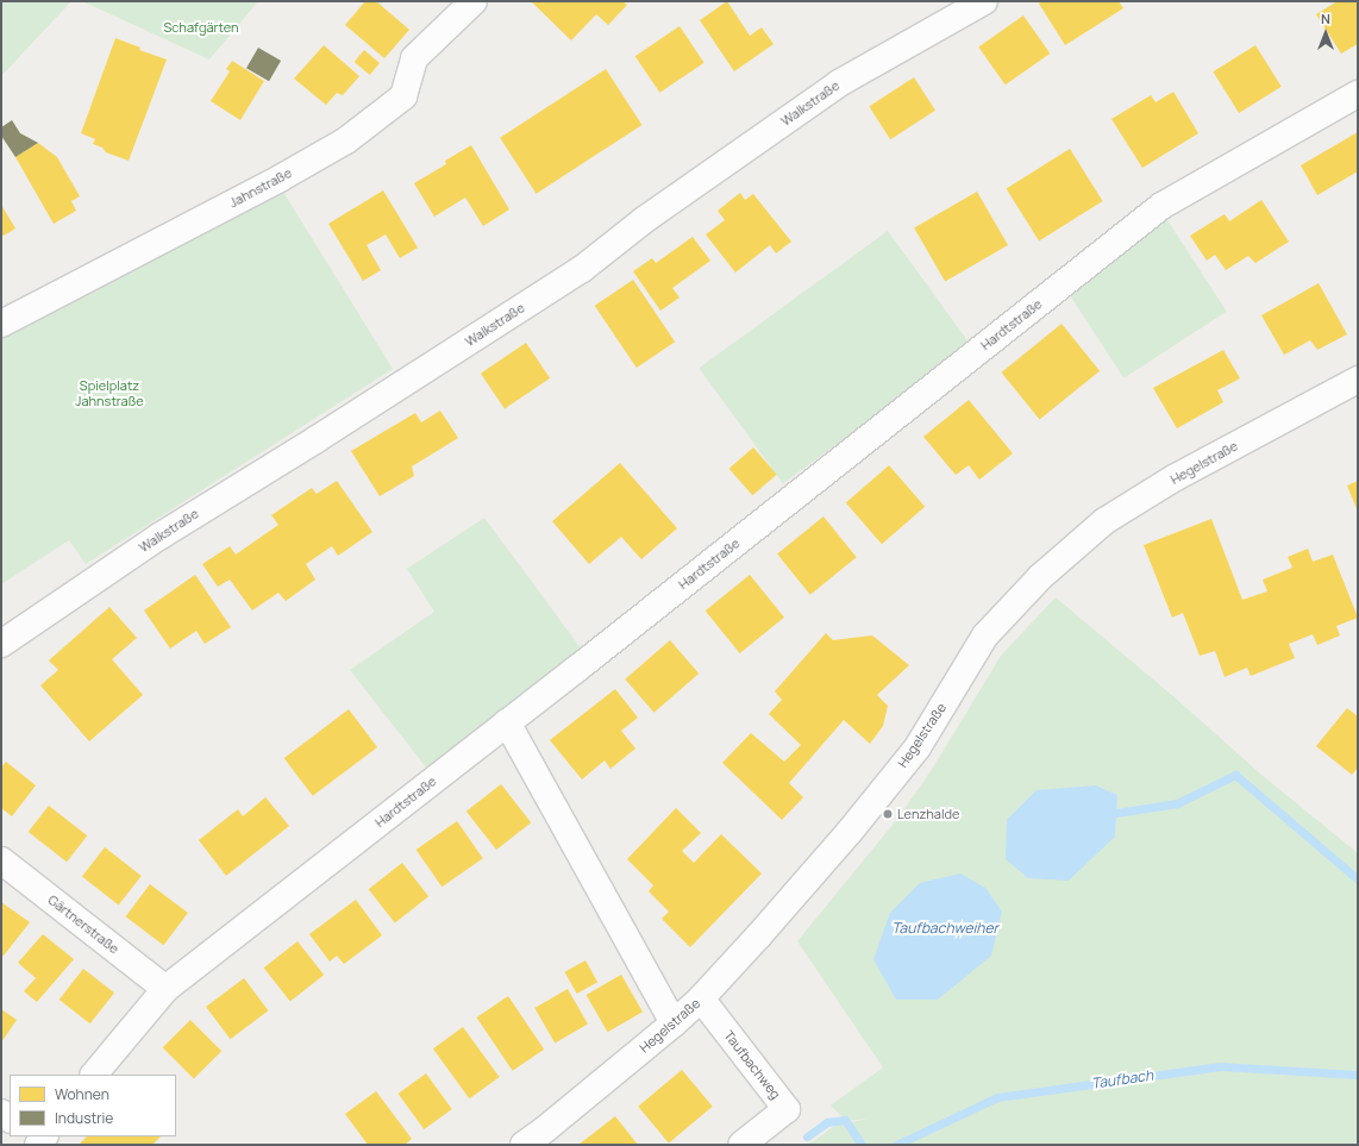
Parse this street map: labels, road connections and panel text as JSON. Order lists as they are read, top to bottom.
{
  "streets": {
    "street": [
      "Walkstraße",
      "Jahnstraße",
      "Hardtstraße",
      "Hegelstraße",
      "Gärtnerstraße",
      "Taufbachweg"
    ]
  },
  "crossings": [
    ["Hardtstraße", "Gärtnerstraße"],
    ["Hegelstraße", "Taufbachweg"]
  ],
  "water": ["Taufbachweiher", "Taufbach"],
  "parks": ["Schafgärten", "Spielplatz Jahnstraße"],
  "places": ["Lenzhalde"],
  "legend": ["Wohnen", "Industrie"],
  "north": "top"
}
